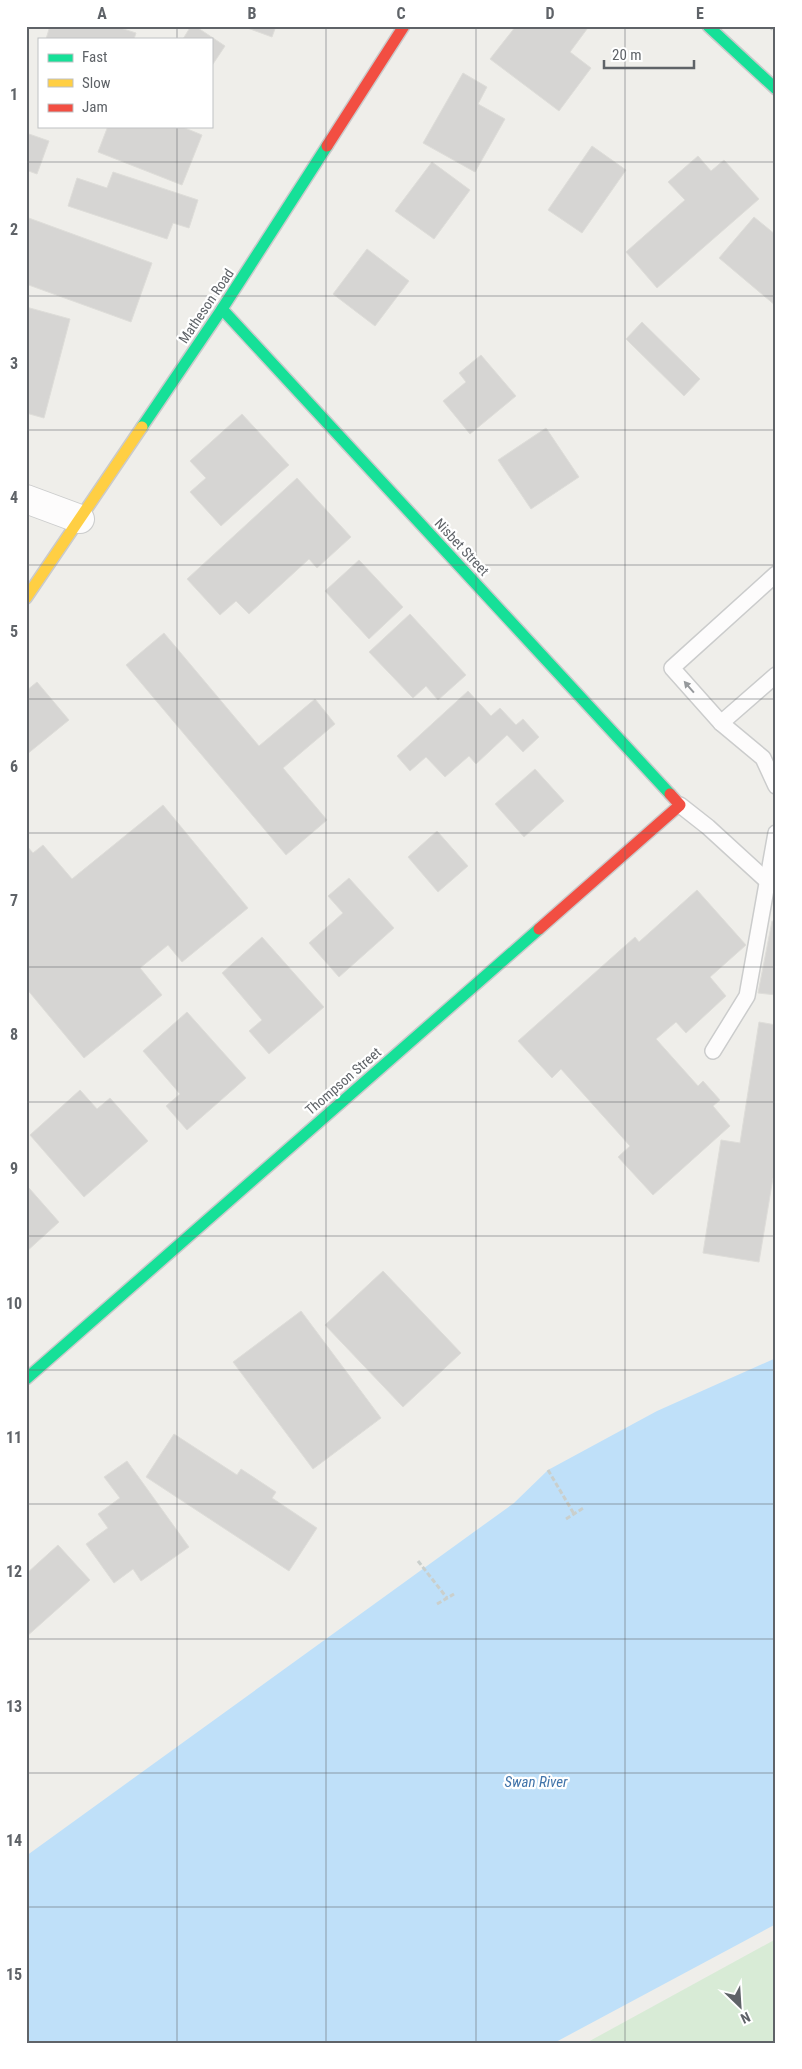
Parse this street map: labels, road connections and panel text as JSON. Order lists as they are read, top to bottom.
{
  "streets": {
    "street": ["Matheson Road", "Nisbet Street", "Thompson Street"]
  },
  "crossings": [
    ["Matheson Road", "Nisbet Street"],
    ["Nisbet Street", "Thompson Street"]
  ],
  "water": ["Swan River"],
  "legend": ["Fast", "Slow", "Jam"],
  "scale_bar": "20 m",
  "north": "bottom right",
  "grid": {
    "columns": [
      "A",
      "B",
      "C",
      "D",
      "E"
    ],
    "rows": [
      "1",
      "2",
      "3",
      "4",
      "5",
      "6",
      "7",
      "8",
      "9",
      "10",
      "11",
      "12",
      "13",
      "14",
      "15"
    ]
  }
}
